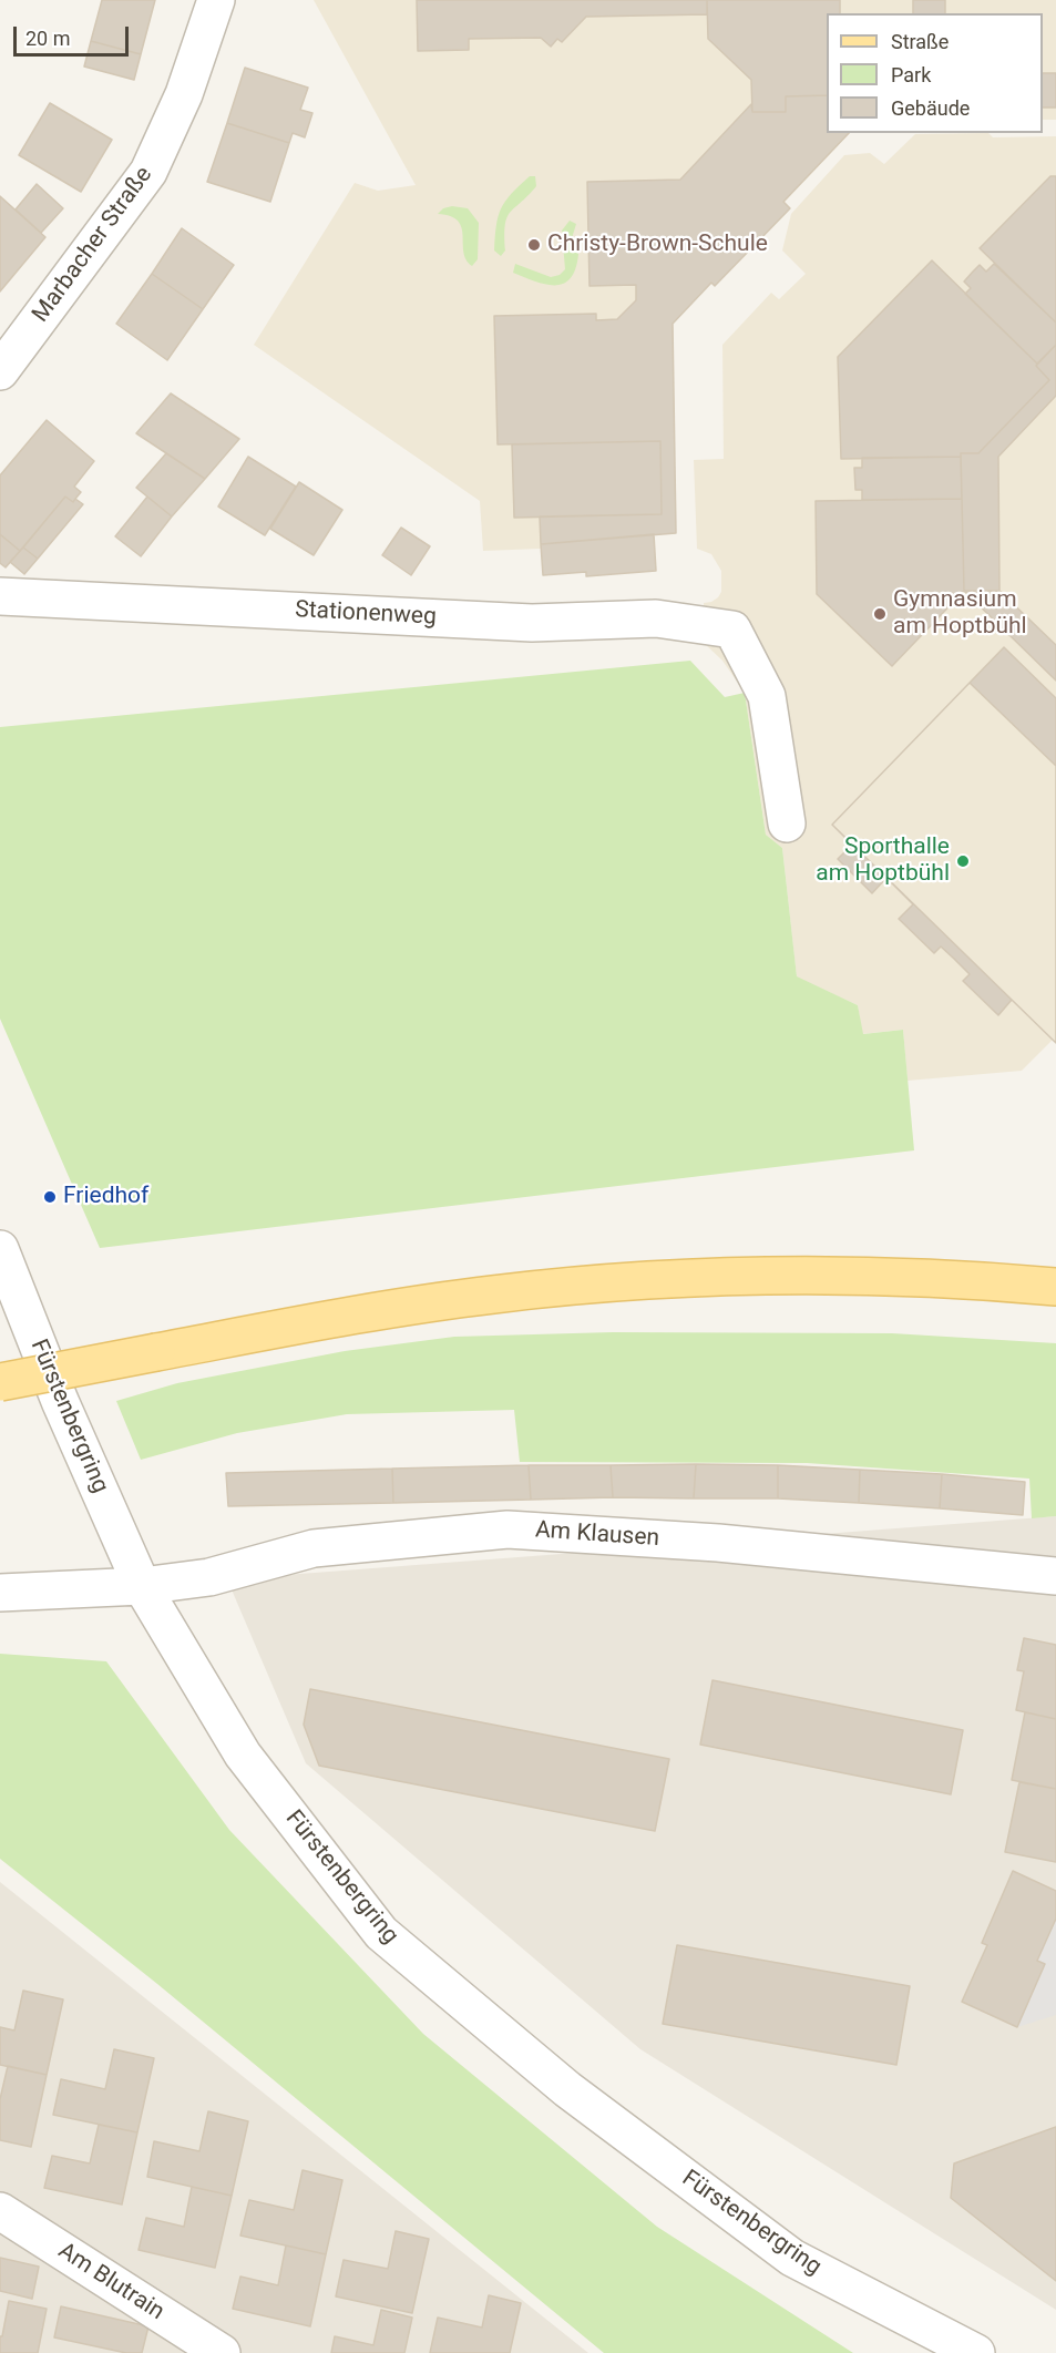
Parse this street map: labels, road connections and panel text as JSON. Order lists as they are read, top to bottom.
{
  "streets": {
    "street": [
      "Marbacher Straße",
      "Stationenweg",
      "Fürstenbergring",
      "Am Klausen",
      "Am Blutrain"
    ]
  },
  "crossings": [
    ["Fürstenbergring", "Am Klausen"]
  ],
  "places": [
    "Christy-Brown-Schule",
    "Gymnasium am Hoptbühl",
    "Sporthalle am Hoptbühl",
    "Friedhof"
  ],
  "legend": ["Straße", "Park", "Gebäude"],
  "scale_bar": "20 m"
}
